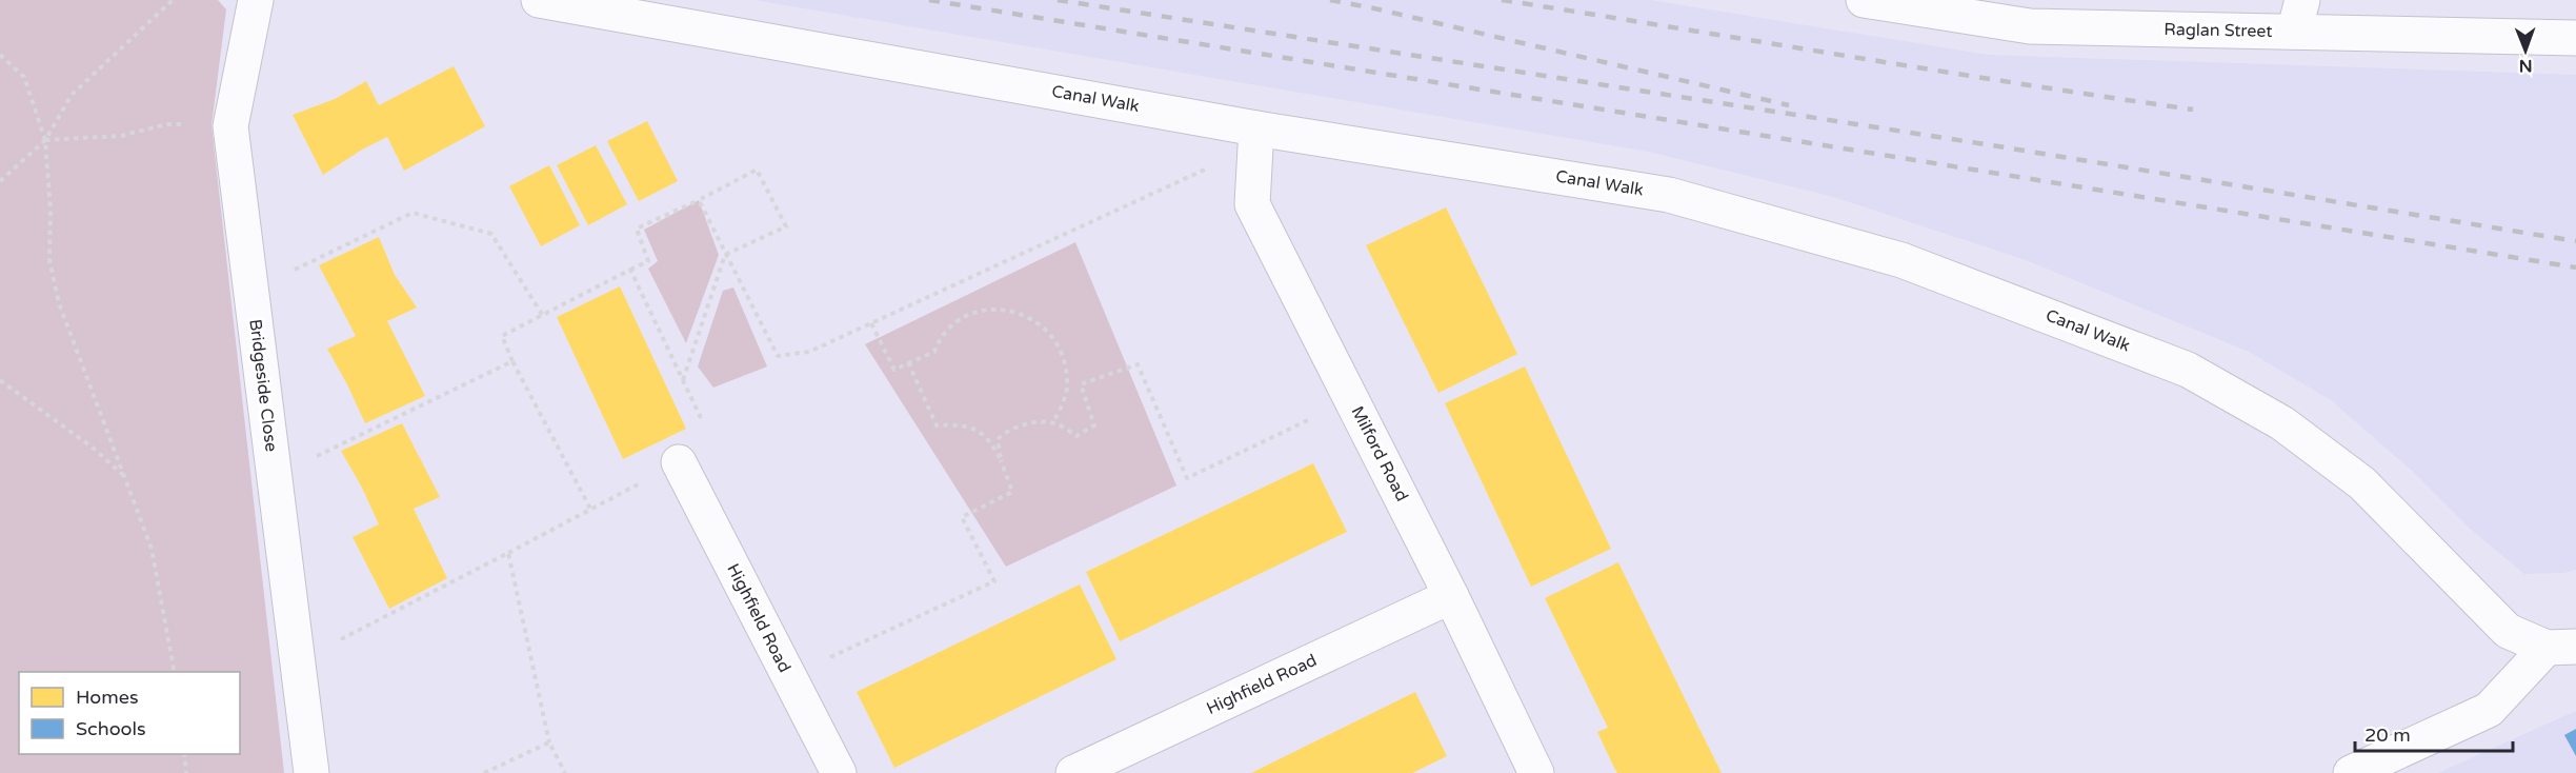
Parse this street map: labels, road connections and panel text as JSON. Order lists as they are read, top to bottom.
{
  "streets": {
    "street": [
      "Raglan Street",
      "Canal Walk",
      "Bridgeside Close",
      "Milford Road",
      "Highfield Road"
    ]
  },
  "crossings": [
    ["Canal Walk", "Milford Road"],
    ["Milford Road", "Highfield Road"]
  ],
  "legend": ["Homes", "Schools"],
  "scale_bar": "20 m",
  "north": "bottom"
}
